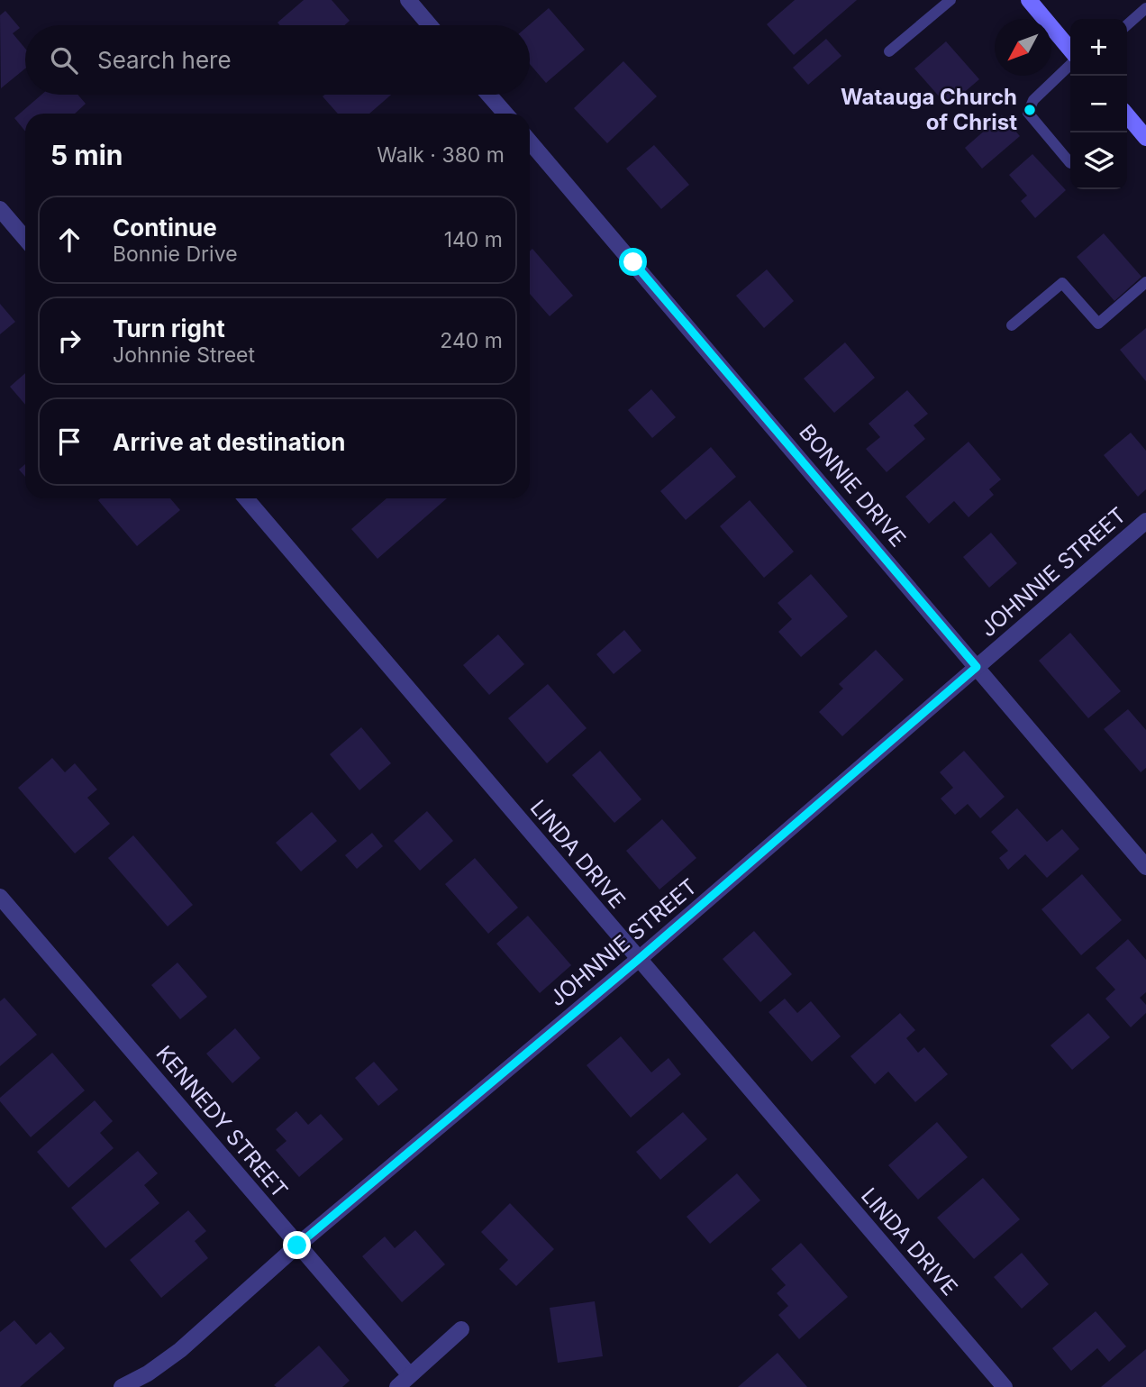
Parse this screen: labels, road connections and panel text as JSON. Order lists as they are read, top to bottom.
{
  "streets": {
    "street": [
      "BONNIE DRIVE",
      "JOHNNIE STREET",
      "LINDA DRIVE",
      "KENNEDY STREET"
    ]
  },
  "crossings": [
    ["BONNIE DRIVE", "JOHNNIE STREET"],
    ["JOHNNIE STREET", "LINDA DRIVE"],
    ["JOHNNIE STREET", "KENNEDY STREET"]
  ],
  "places": ["Watauga Church of Christ"],
  "north": "bottom left",
  "page": {
    "map_buttons": ["+", "−"],
    "search": "Search here",
    "heading": ["5 min", "Walk · 380 m"],
    "list": [
      ["Continue", "Bonnie Drive", "140 m"],
      ["Turn right", "Johnnie Street", "240 m"],
      "Arrive at destination"
    ]
  }
}
